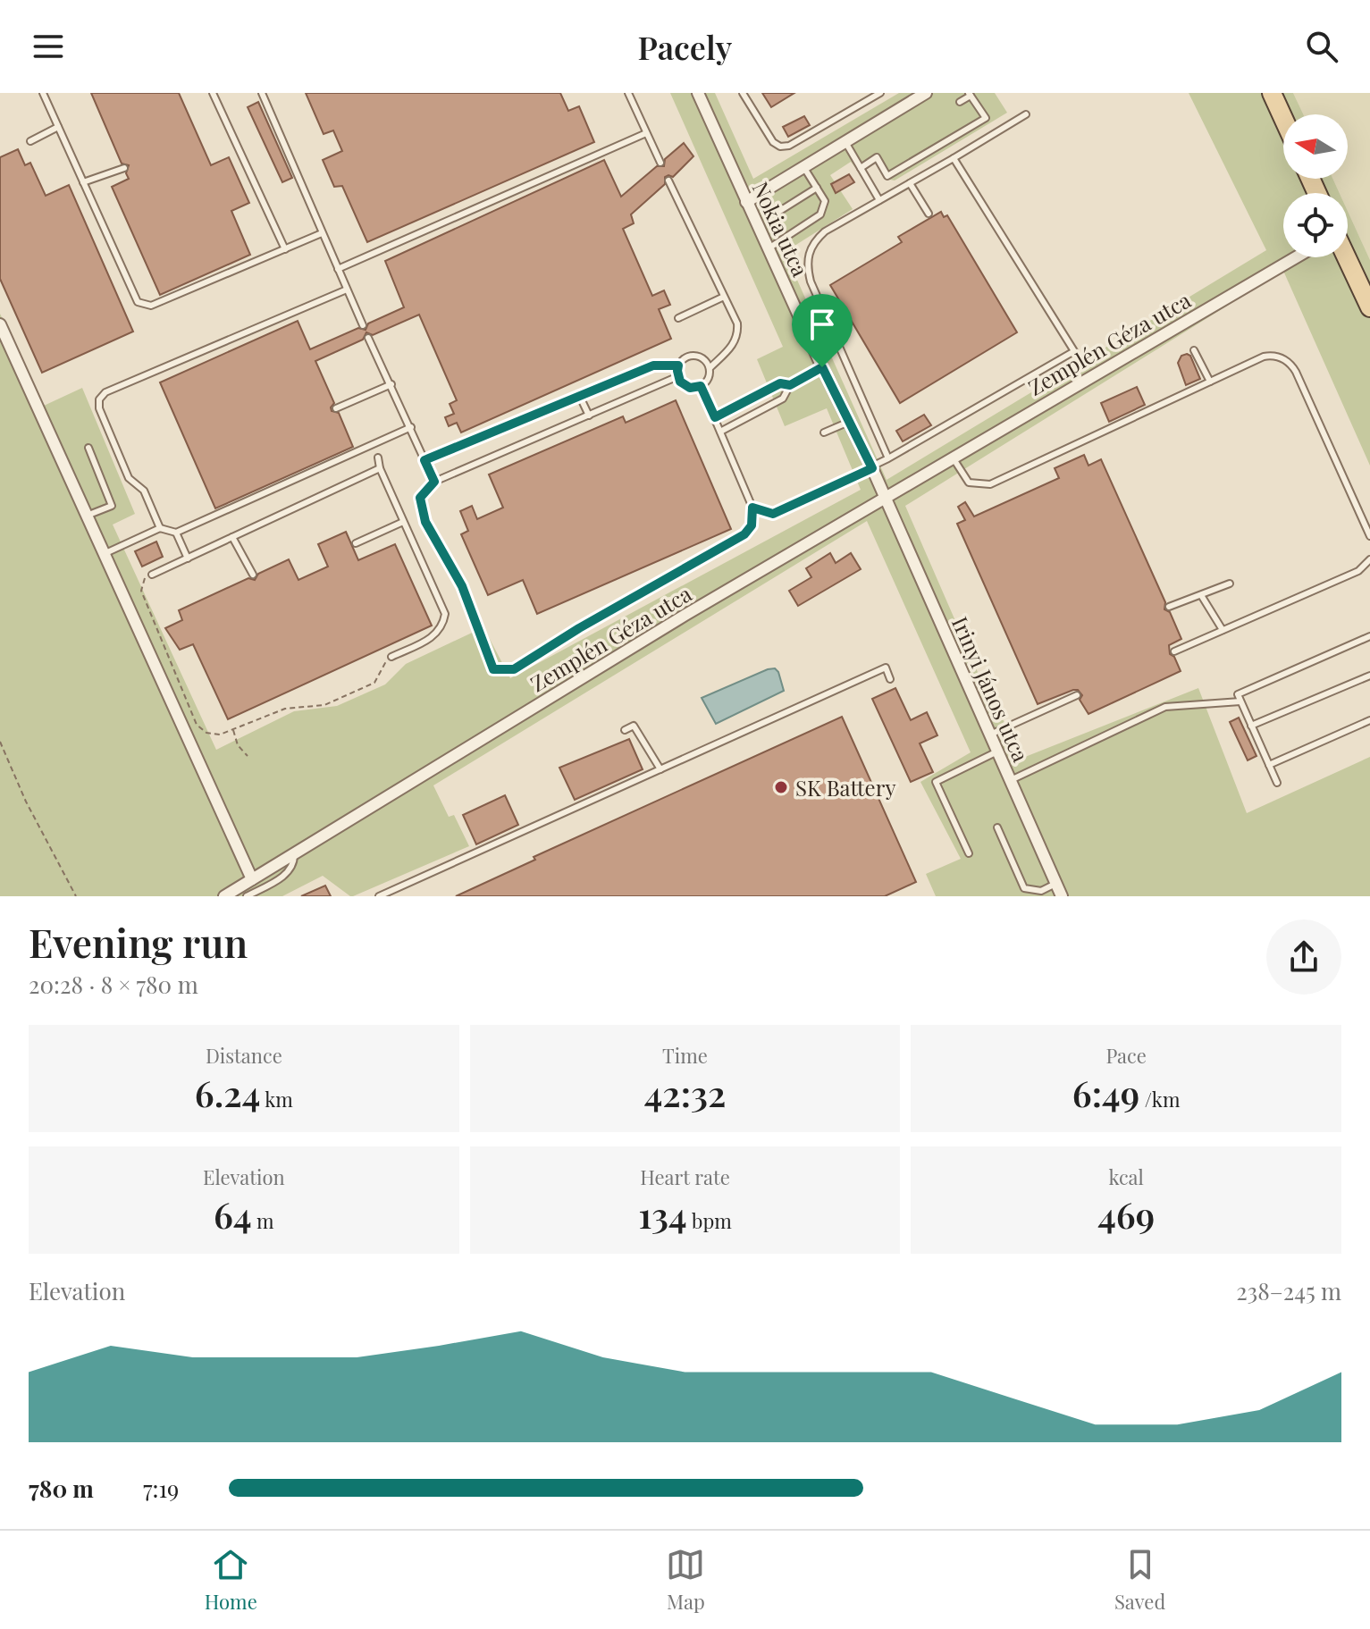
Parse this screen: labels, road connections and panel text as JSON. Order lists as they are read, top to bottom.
{
  "streets": {
    "street": ["Nokia utca", "Zemplén Géza utca", "Irinyi János utca"]
  },
  "crossings": [
    ["Nokia utca", "Zemplén Géza utca"],
    ["Nokia utca", "Irinyi János utca"],
    ["Zemplén Géza utca", "Irinyi János utca"]
  ],
  "places": ["SK Battery"],
  "north": "left",
  "page": {
    "header": "Pacely",
    "heading": ["Evening run", "20:28 · 8 × 780 m"],
    "stats": [
      ["Distance", "6.24 km"],
      ["Time", "42:32"],
      ["Pace", "6:49 /km"],
      ["Elevation", "64 m"],
      ["Heart rate", "134 bpm"],
      ["kcal", "469"]
    ],
    "chart": ["Elevation", "238–245 m"],
    "list": [
      {
        "name": "780 m",
        "note": "7:19"
      }
    ],
    "tabs": ["Home", "Map", "Saved"]
  }
}
